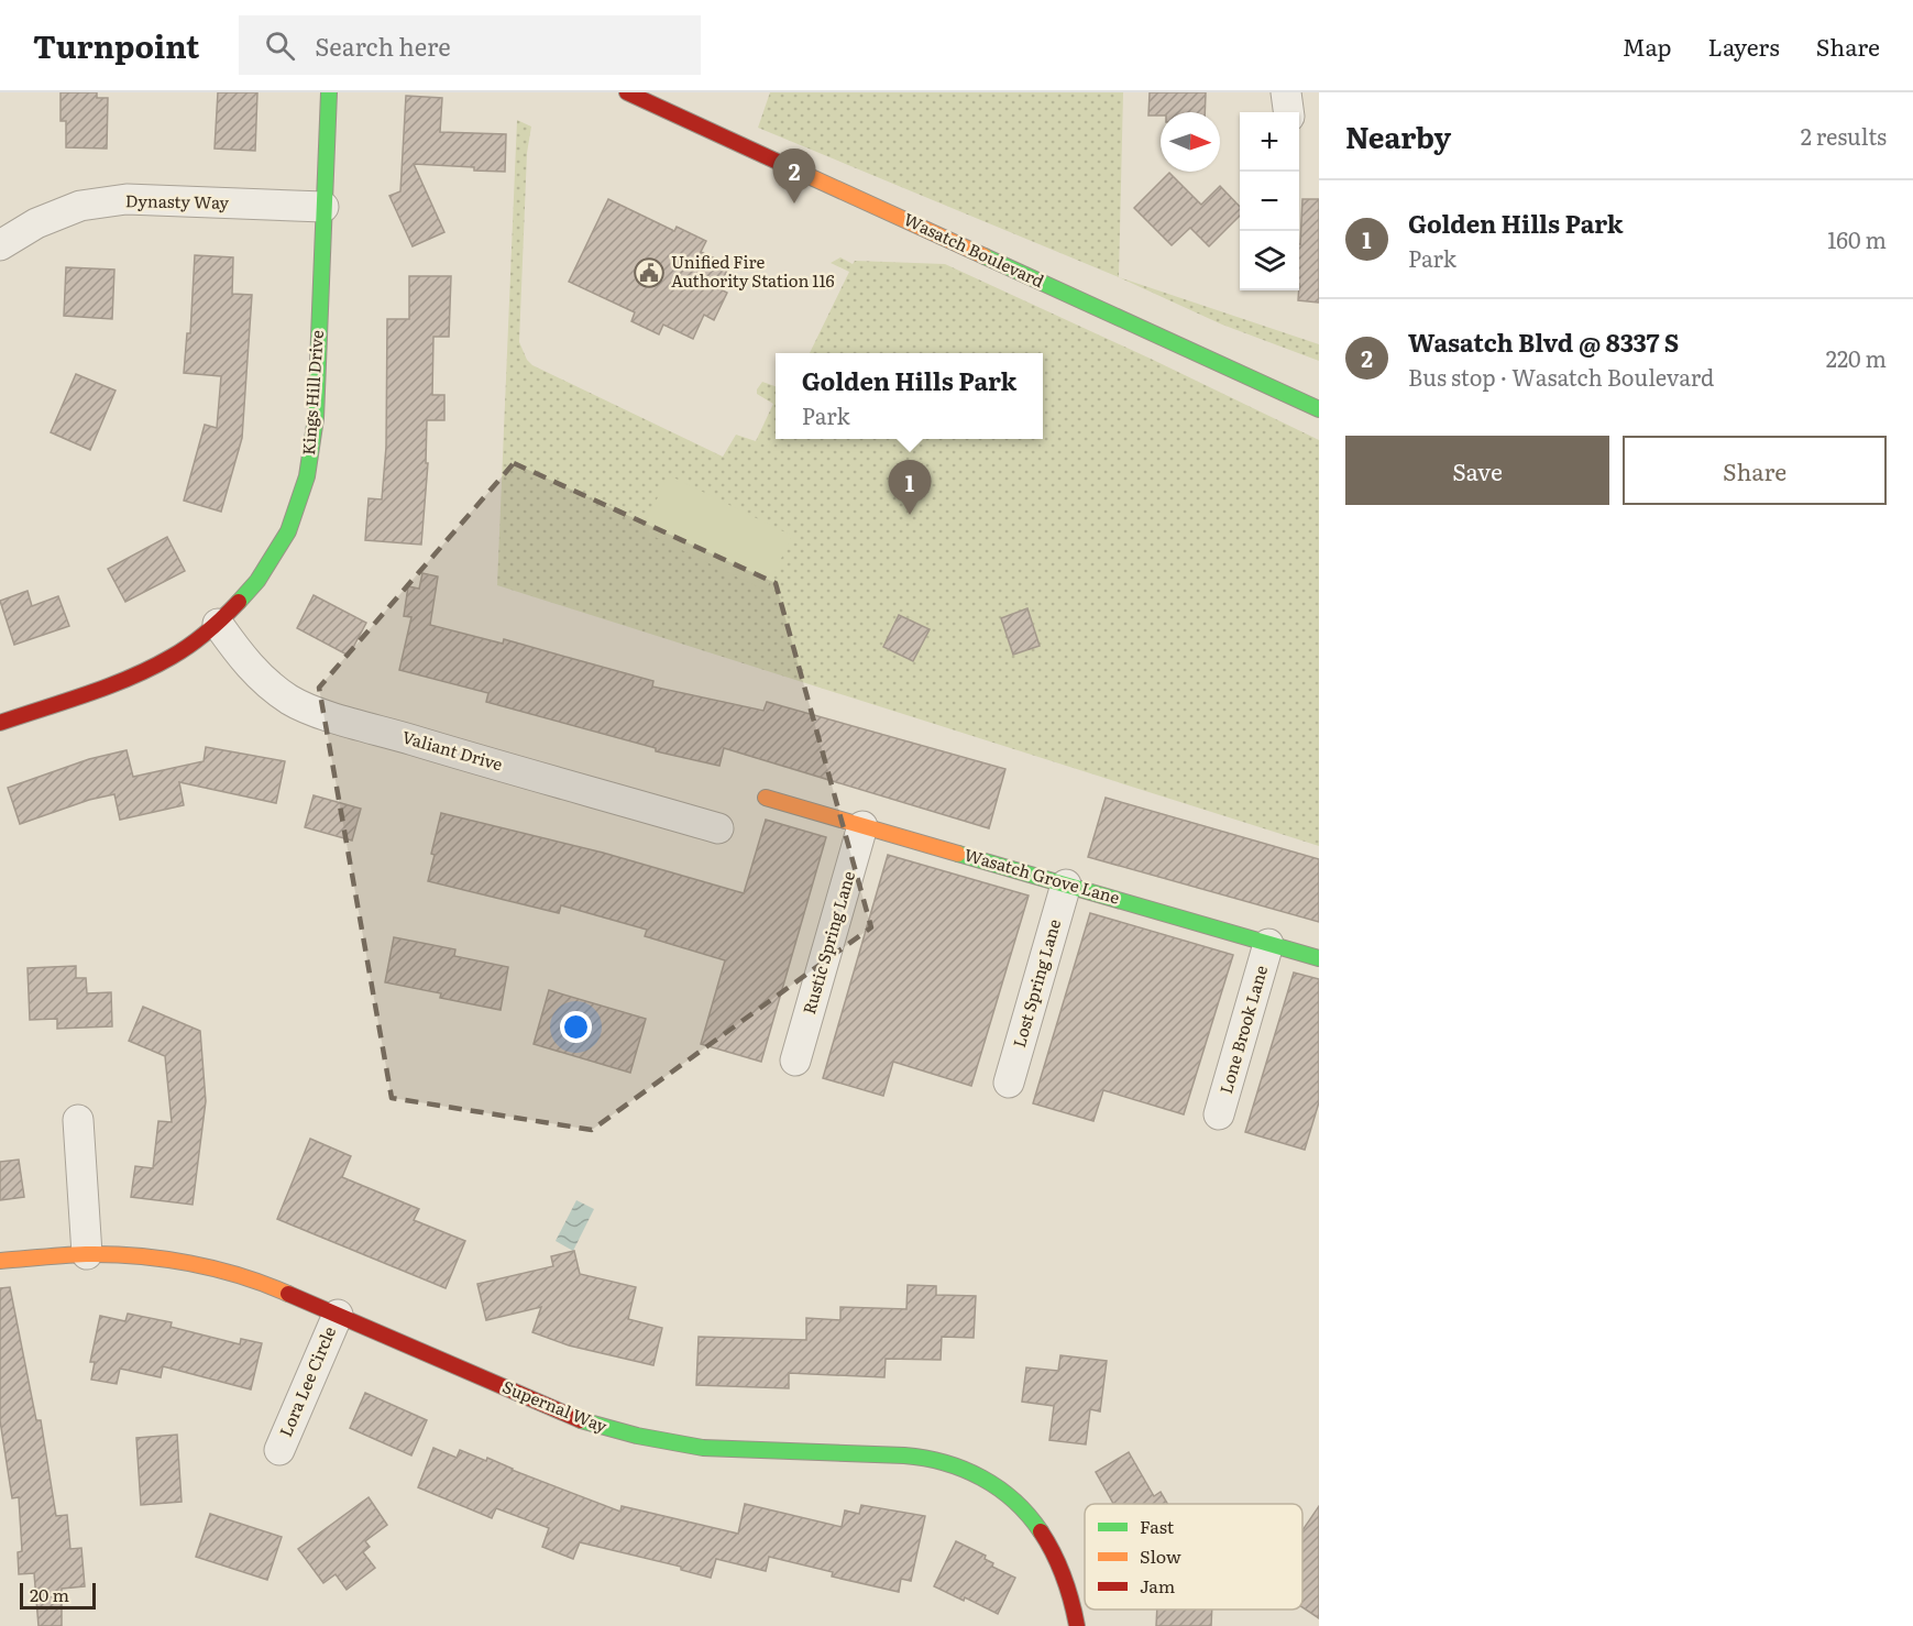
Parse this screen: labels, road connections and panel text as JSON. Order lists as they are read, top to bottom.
{
  "streets": {
    "street": [
      "Dynasty Way",
      "Wasatch Boulevard",
      "Kings Hill Drive",
      "Valiant Drive",
      "Wasatch Grove Lane",
      "Rustic Spring Lane",
      "Lost Spring Lane",
      "Lone Brook Lane",
      "Lora Lee Circle",
      "Supernal Way"
    ]
  },
  "crossings": [
    ["Dynasty Way", "Kings Hill Drive"],
    ["Kings Hill Drive", "Valiant Drive"],
    ["Wasatch Grove Lane", "Rustic Spring Lane"],
    ["Wasatch Grove Lane", "Lost Spring Lane"],
    ["Wasatch Grove Lane", "Lone Brook Lane"],
    ["Lora Lee Circle", "Supernal Way"]
  ],
  "places": {
    "public building": ["Unified Fire Authority Station 116"]
  },
  "legend": ["Fast", "Slow", "Jam"],
  "scale_bar": "20 m",
  "north": "right",
  "page": {
    "header": "Turnpoint",
    "search": "Search here",
    "nav": ["Map", "Layers", "Share"],
    "heading": ["Nearby", "2 results"],
    "map_buttons": ["+", "−"],
    "pins": ["2", "1"],
    "list": [
      {
        "mark": "1",
        "name": "Golden Hills Park",
        "note": "Park",
        "value": "160 m"
      },
      {
        "mark": "2",
        "name": "Wasatch Blvd @ 8337 S",
        "note": "Bus stop · Wasatch Boulevard",
        "value": "220 m"
      }
    ],
    "popup": ["Golden Hills Park", "Park"],
    "buttons": ["Save", "Share"],
    "scale": "20 m"
  }
}
